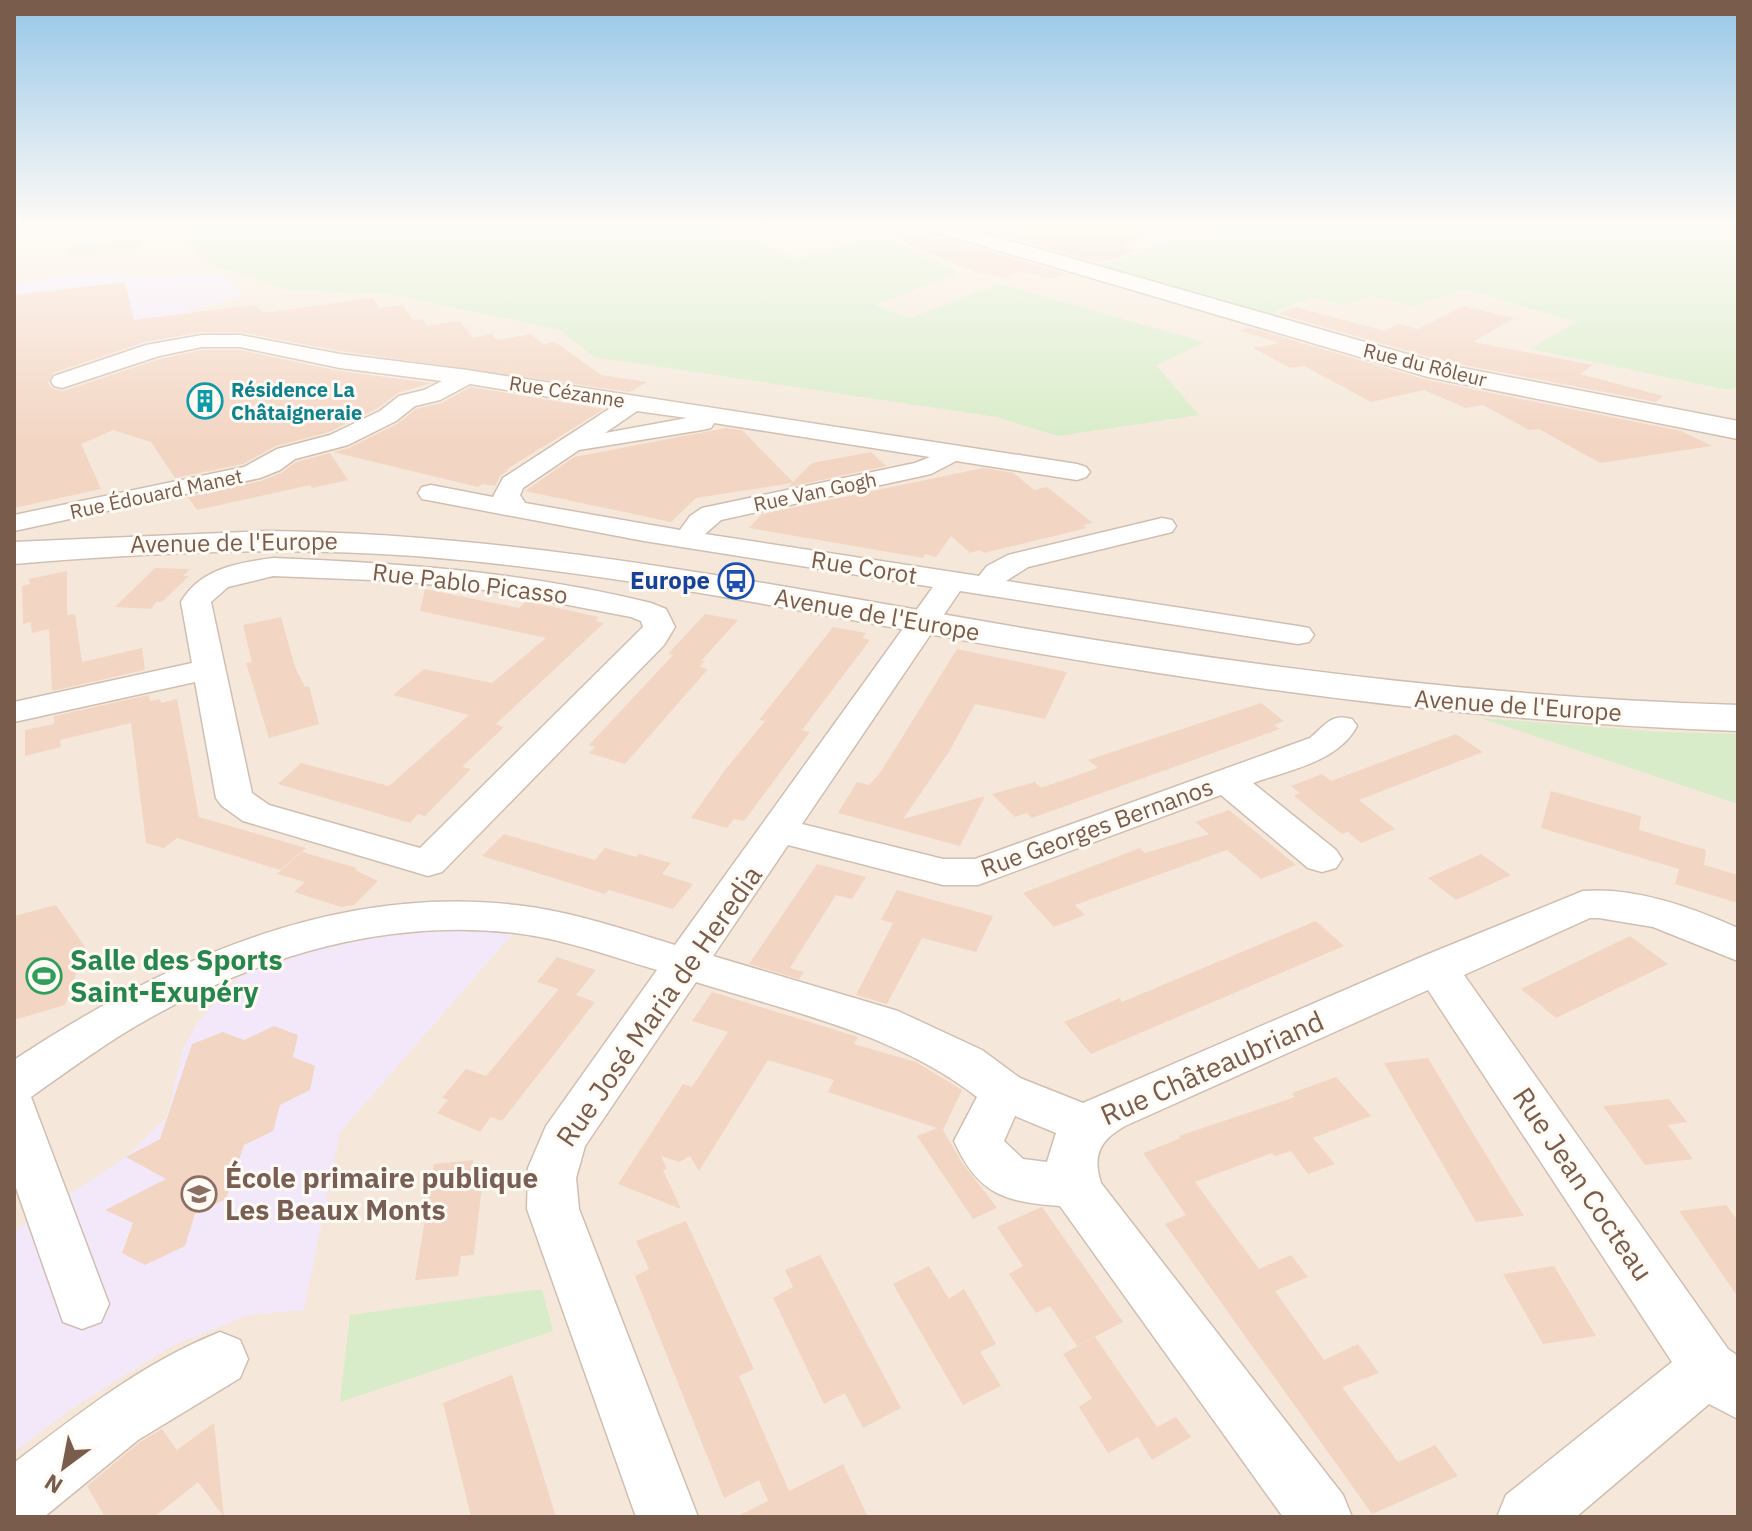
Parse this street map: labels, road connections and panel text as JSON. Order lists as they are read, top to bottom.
{
  "streets": {
    "street": [
      "Rue du Rôleur",
      "Rue Cézanne",
      "Rue Van Gogh",
      "Rue Édouard Manet",
      "Avenue de l'Europe",
      "Rue Corot",
      "Rue Pablo Picasso",
      "Rue Georges Bernanos",
      "Rue José Maria de Heredia",
      "Rue Châteaubriand",
      "Rue Jean Cocteau"
    ]
  },
  "crossings": [
    ["Rue Cézanne", "Rue Van Gogh"],
    ["Rue Cézanne", "Rue Édouard Manet"],
    ["Rue Van Gogh", "Rue Corot"],
    ["Avenue de l'Europe", "Rue José Maria de Heredia"],
    ["Rue Corot", "Rue José Maria de Heredia"],
    ["Rue Georges Bernanos", "Rue José Maria de Heredia"],
    ["Rue Châteaubriand", "Rue Jean Cocteau"]
  ],
  "places": {
    "building": ["Résidence La Châtaigneraie"],
    "bus stop": ["Europe"],
    "sports": ["Salle des Sports Saint-Exupéry"],
    "school or university": ["École primaire publique Les Beaux Monts"]
  },
  "north": "bottom left"
}
